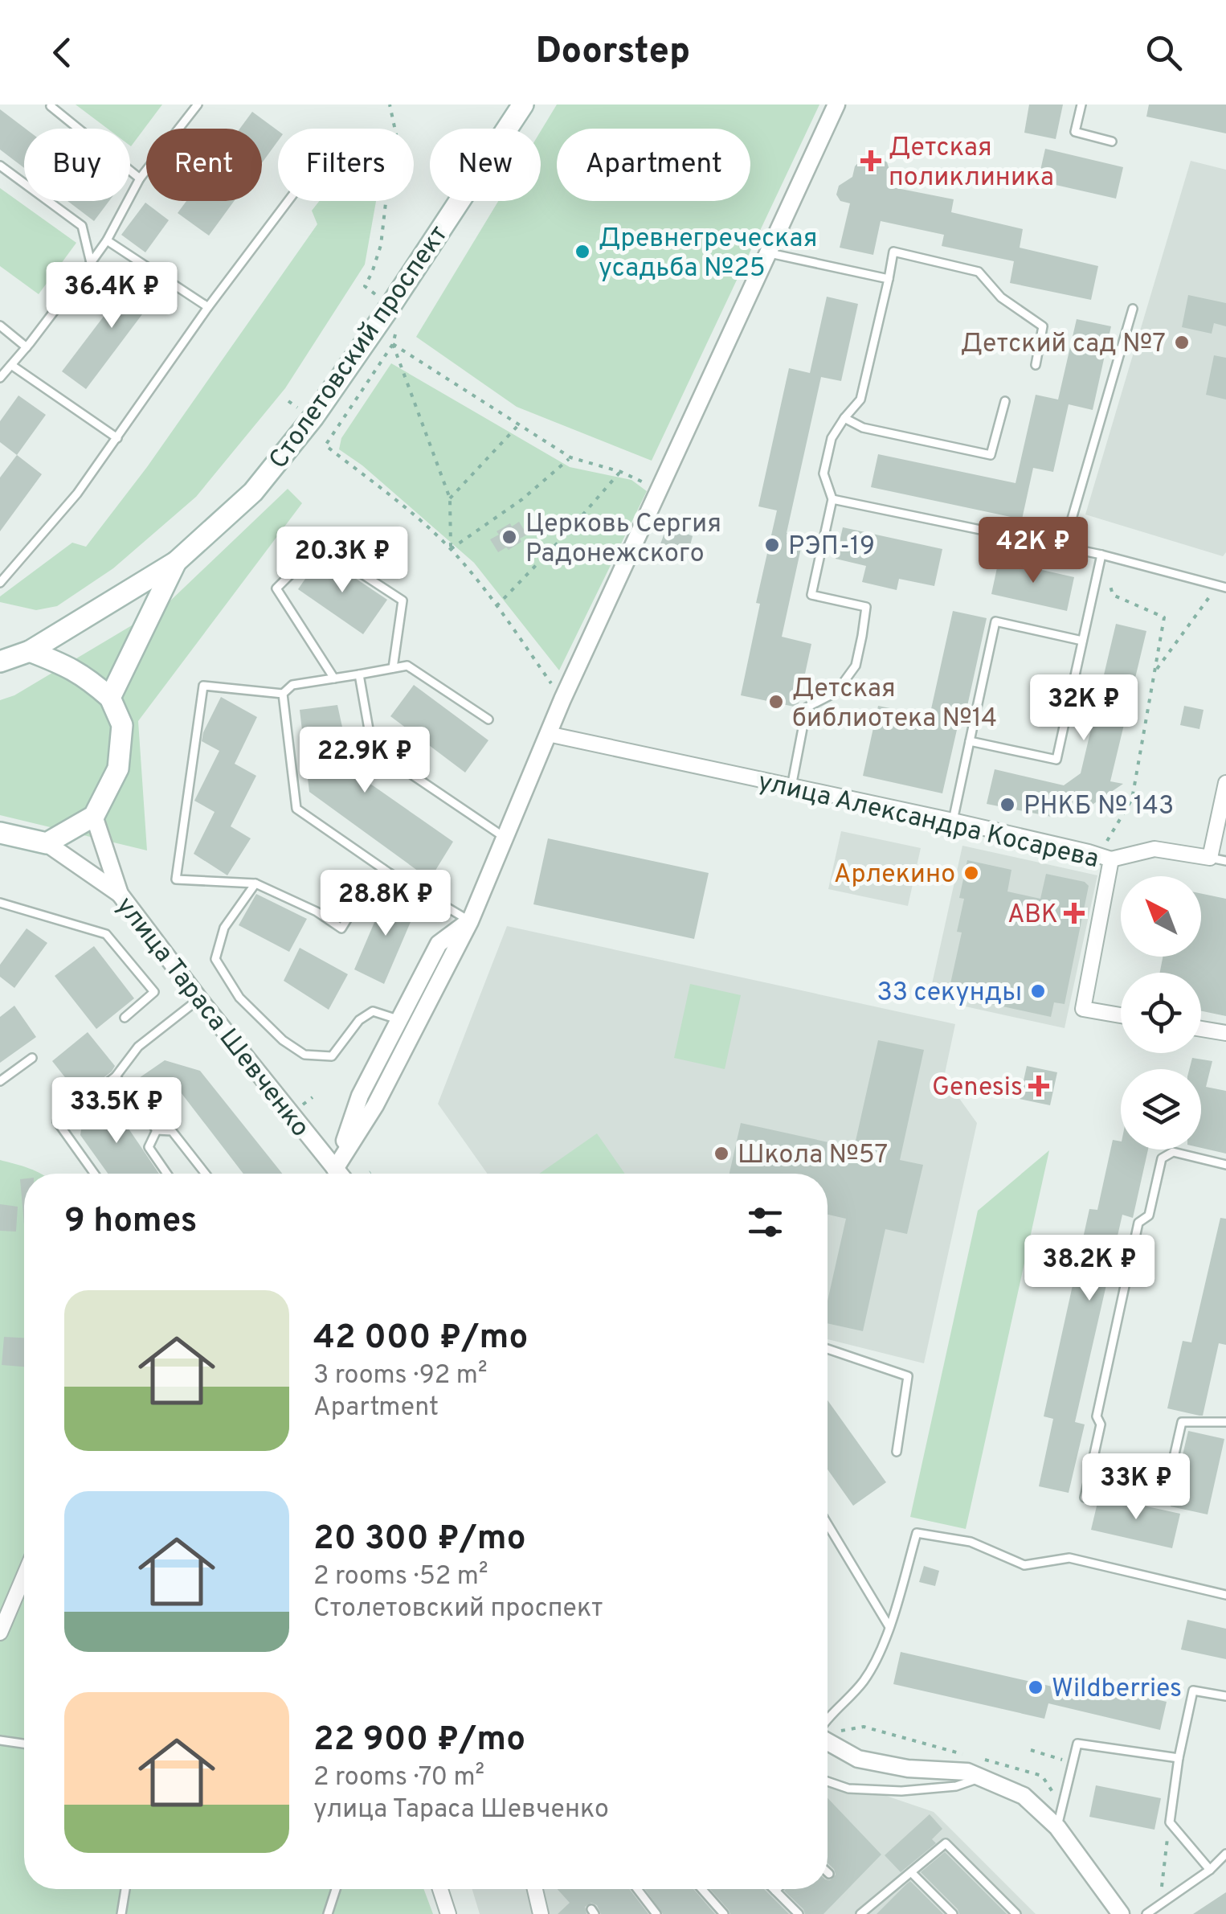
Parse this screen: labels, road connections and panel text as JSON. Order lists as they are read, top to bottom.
{
  "streets": {
    "main road": ["Столетовский проспект", "улица Тараса Шевченко"],
    "street": ["улица Александра Косарева"]
  },
  "crossings": [
    ["улица Александра Косарева", "улица Тараса Шевченко"]
  ],
  "places": {
    "health": ["Детская поликлиника", "АВК", "Genesis"],
    "other": [
      "Древнегреческая усадьба №25",
      "Детский сад №7",
      "Церковь Сергия Радонежского",
      "РЭП-19",
      "Детская библиотека №14",
      "РНКБ № 143",
      "Арлекино",
      "33 секунды",
      "Школа №57",
      "Wildberries"
    ]
  },
  "north": "top left",
  "page": {
    "header": "Doorstep",
    "chip": [
      "Buy",
      "Rent",
      "Filters",
      "New",
      "Apartment"
    ],
    "price": [
      "36.4K ₽",
      "42K ₽",
      "20.3K ₽",
      "32K ₽",
      "22.9K ₽",
      "28.8K ₽",
      "33.5K ₽",
      "38.2K ₽",
      "33K ₽"
    ],
    "heading": "9 homes",
    "list": [
      {
        "name": "42 000 ₽/mo",
        "note": "3 rooms · 92 m² · Apartment"
      },
      {
        "name": "20 300 ₽/mo",
        "note": "2 rooms · 52 m² · Столетовский проспект"
      },
      {
        "name": "22 900 ₽/mo",
        "note": "2 rooms · 70 m² · улица Тараса Шевченко"
      }
    ]
  }
}
